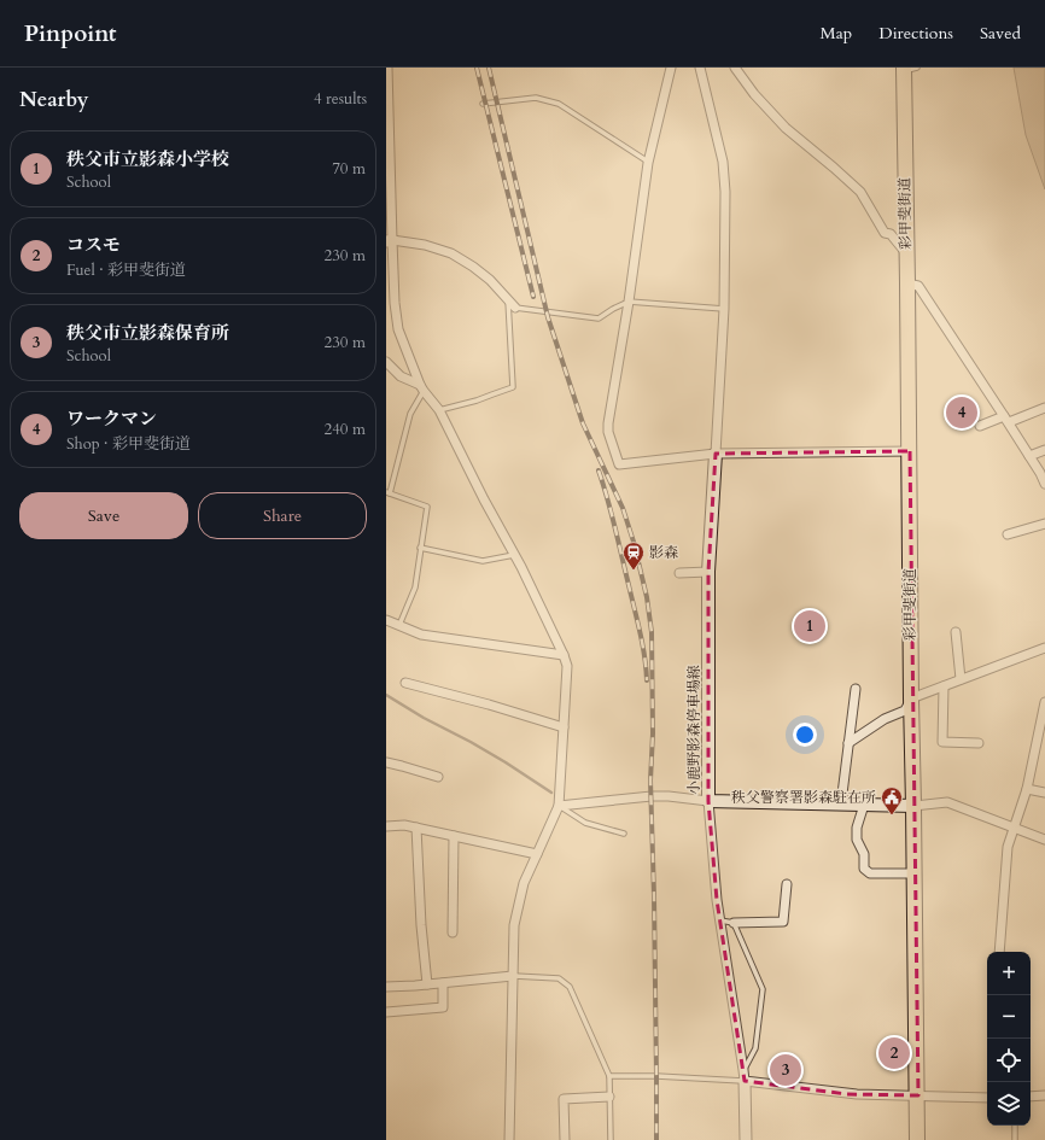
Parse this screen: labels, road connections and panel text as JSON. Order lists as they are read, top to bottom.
{
  "streets": {
    "highway": ["彩甲斐街道"],
    "main road": ["小鹿野影森停車場線"]
  },
  "crossings": [
    ["彩甲斐街道", "小鹿野影森停車場線"]
  ],
  "places": {
    "station": ["影森"],
    "public building": ["秩父警察署影森駐在所"]
  },
  "page": {
    "header": "Pinpoint",
    "nav": ["Map", "Directions", "Saved"],
    "heading": ["Nearby", "4 results"],
    "list": [
      {
        "mark": "1",
        "name": "秩父市立影森小学校",
        "note": "School",
        "value": "70 m"
      },
      {
        "mark": "2",
        "name": "コスモ",
        "note": "Fuel · 彩甲斐街道",
        "value": "230 m"
      },
      {
        "mark": "3",
        "name": "秩父市立影森保育所",
        "note": "School",
        "value": "230 m"
      },
      {
        "mark": "4",
        "name": "ワークマン",
        "note": "Shop · 彩甲斐街道",
        "value": "240 m"
      }
    ],
    "pins": [
      "4",
      "1",
      "2",
      "3"
    ],
    "buttons": ["Save", "Share"],
    "map_buttons": ["+", "−"]
  }
}
